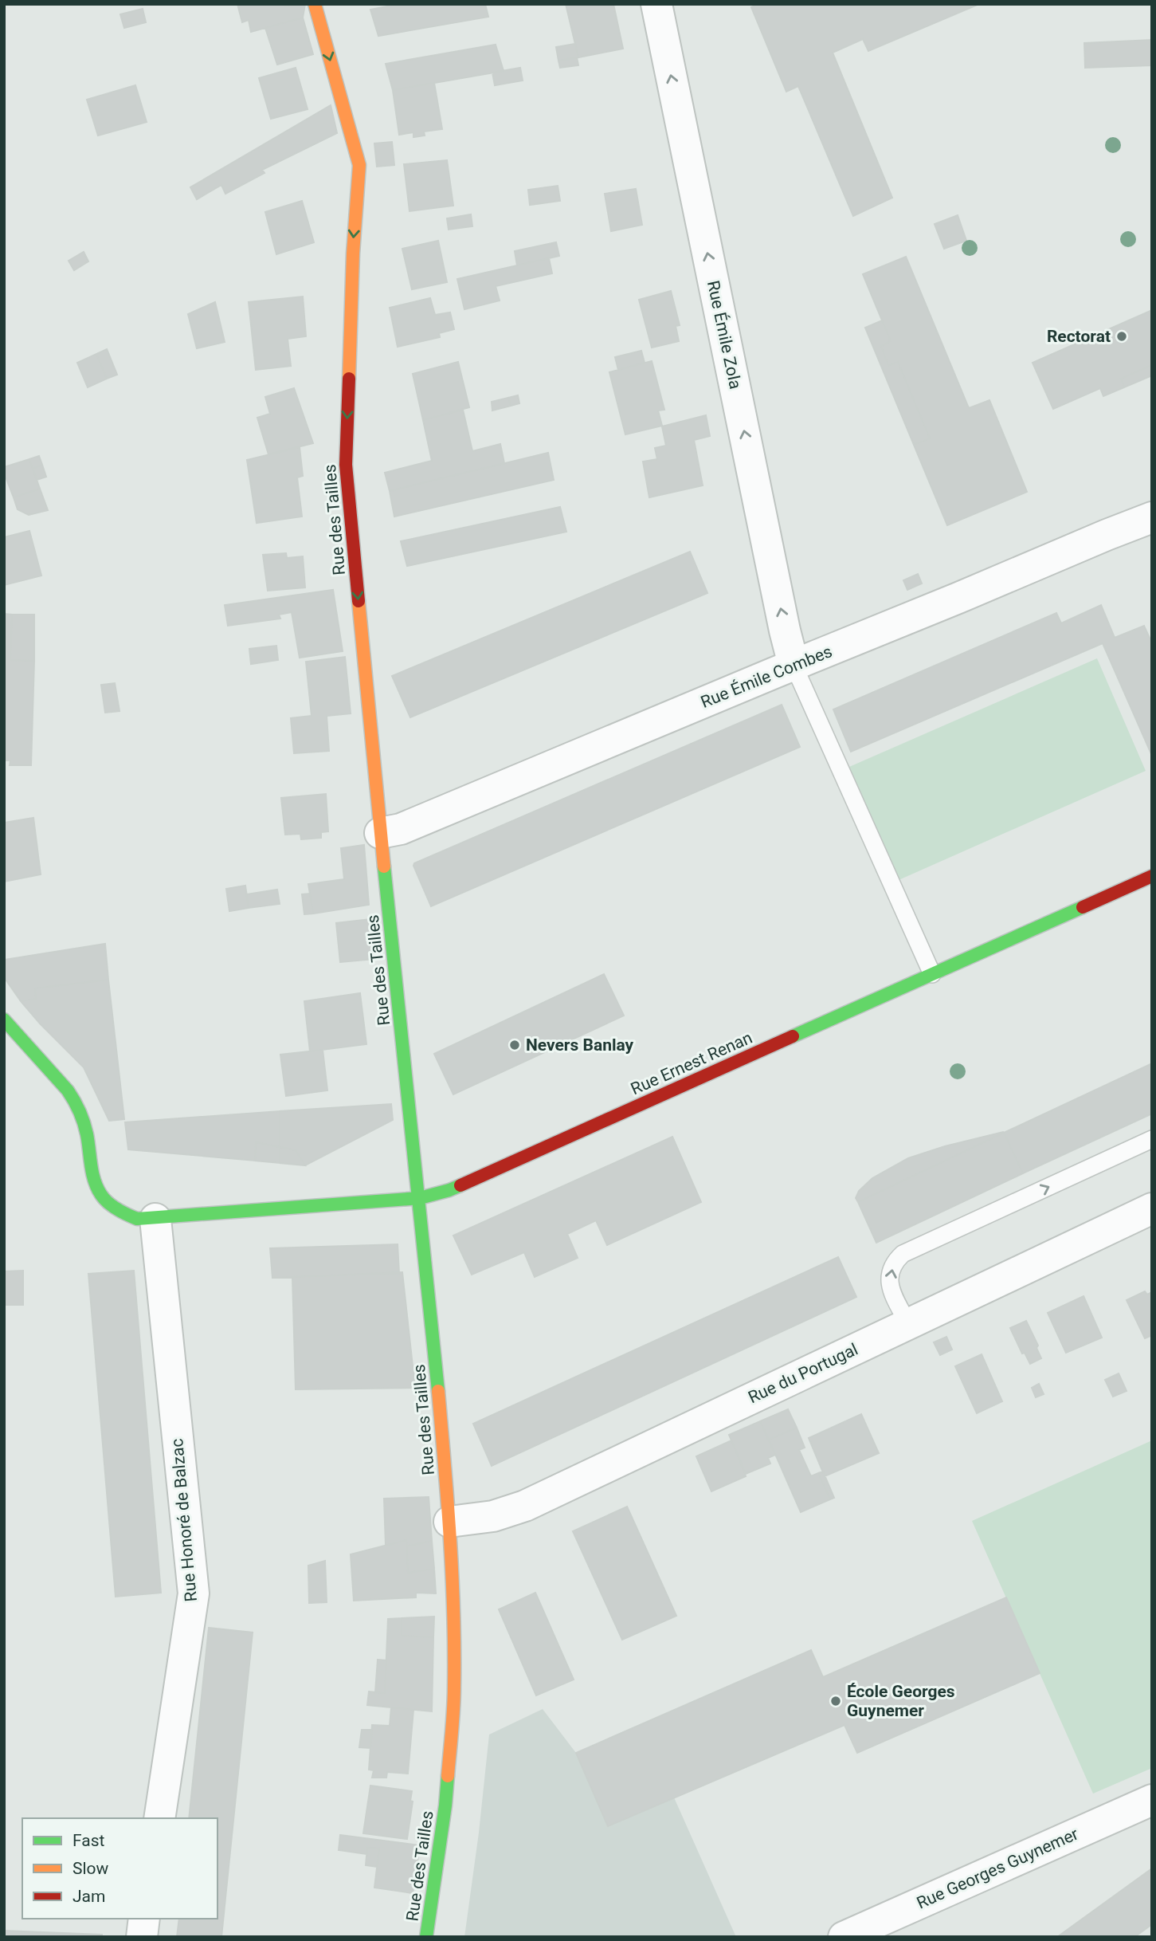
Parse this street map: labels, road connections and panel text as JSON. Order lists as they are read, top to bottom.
{
  "streets": {
    "street": [
      "Rue Émile Zola",
      "Rue des Tailles",
      "Rue Émile Combes",
      "Rue Ernest Renan",
      "Rue du Portugal",
      "Rue Honoré de Balzac",
      "Rue Georges Guynemer"
    ]
  },
  "crossings": [
    ["Rue Émile Zola", "Rue Émile Combes"],
    ["Rue des Tailles", "Rue Émile Combes"],
    ["Rue des Tailles", "Rue Ernest Renan"],
    ["Rue des Tailles", "Rue du Portugal"],
    ["Rue Ernest Renan", "Rue Honoré de Balzac"]
  ],
  "one_way": ["Rue Émile Zola", "Rue des Tailles"],
  "places": ["Rectorat", "Nevers Banlay", "École Georges Guynemer"],
  "legend": ["Fast", "Slow", "Jam"]
}
